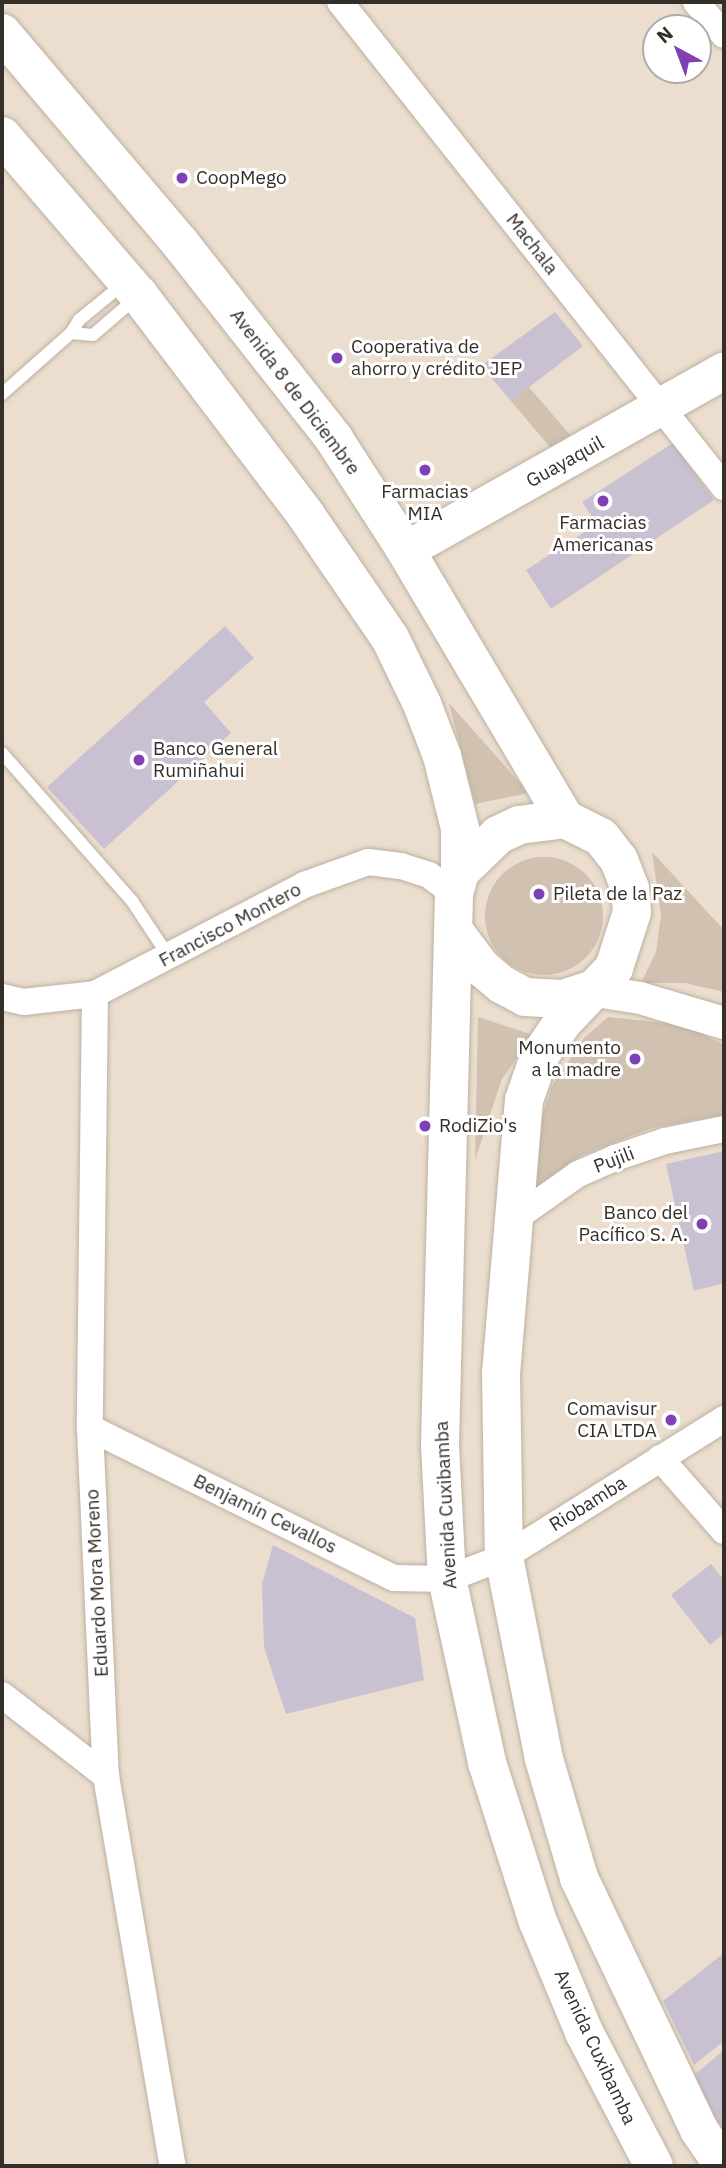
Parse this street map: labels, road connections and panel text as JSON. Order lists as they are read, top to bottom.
{
  "streets": {
    "main road": ["Avenida 8 de Diciembre", "Guayaquil", "Avenida Cuxibamba"],
    "street": [
      "Machala",
      "Francisco Montero",
      "Pujili",
      "Riobamba",
      "Benjamín Cevallos",
      "Eduardo Mora Moreno"
    ]
  },
  "crossings": [
    ["Machala", "Guayaquil"],
    ["Avenida 8 de Diciembre", "Guayaquil"],
    ["Avenida 8 de Diciembre", "Francisco Montero"],
    ["Avenida 8 de Diciembre", "Avenida Cuxibamba"],
    ["Francisco Montero", "Avenida Cuxibamba"],
    ["Francisco Montero", "Eduardo Mora Moreno"],
    ["Riobamba", "Avenida Cuxibamba"],
    ["Riobamba", "Benjamín Cevallos"],
    ["Avenida Cuxibamba", "Benjamín Cevallos"],
    ["Benjamín Cevallos", "Eduardo Mora Moreno"]
  ],
  "places": [
    "CoopMego",
    "Cooperativa de ahorro y crédito JEP",
    "Farmacias MIA",
    "Farmacias Americanas",
    "Banco General Rumiñahui",
    "Pileta de la Paz",
    "Monumento a la madre",
    "RodiZio's",
    "Banco del Pacífico S. A.",
    "Comavisur CIA LTDA"
  ],
  "north": "top left"
}
